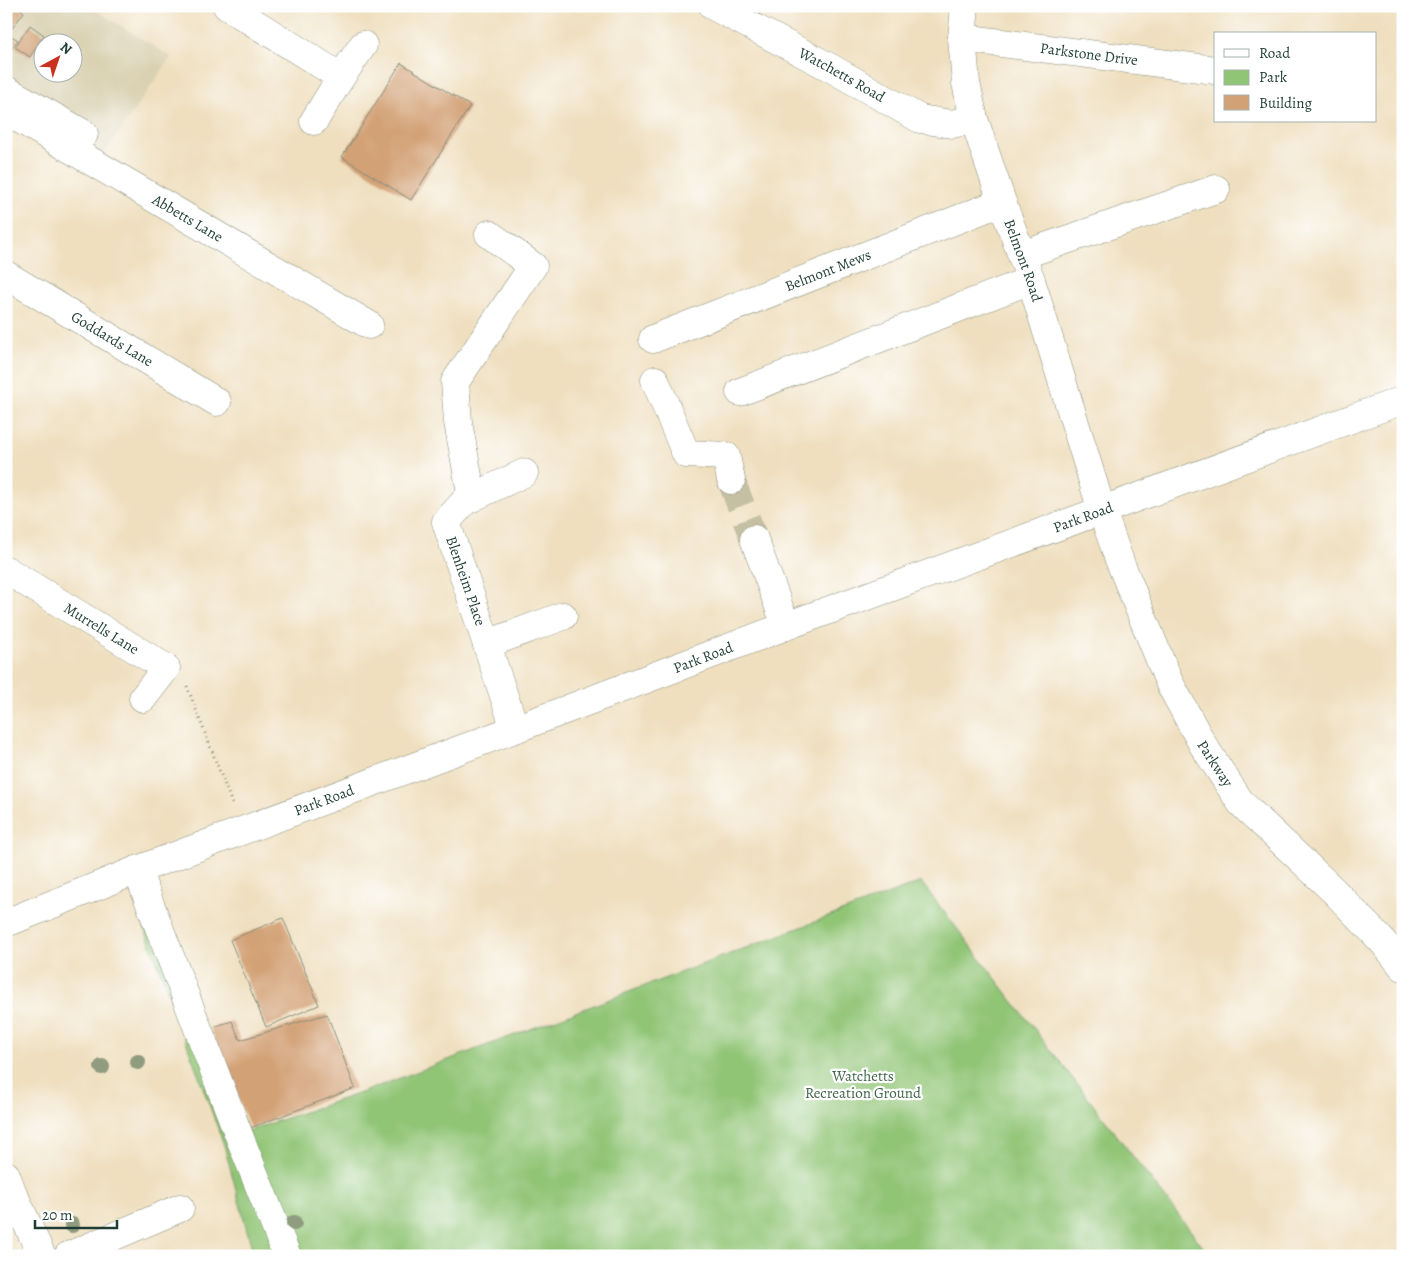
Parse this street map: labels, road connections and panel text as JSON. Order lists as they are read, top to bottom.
{
  "streets": {
    "street": [
      "Parkstone Drive",
      "Watchetts Road",
      "Abbetts Lane",
      "Belmont Road",
      "Belmont Mews",
      "Goddards Lane",
      "Park Road",
      "Blenheim Place",
      "Murrells Lane",
      "Parkway"
    ]
  },
  "crossings": [
    ["Parkstone Drive", "Belmont Road"],
    ["Watchetts Road", "Belmont Road"],
    ["Belmont Road", "Belmont Mews"],
    ["Belmont Road", "Park Road"],
    ["Belmont Road", "Parkway"],
    ["Park Road", "Blenheim Place"],
    ["Park Road", "Parkway"]
  ],
  "parks": ["Watchetts Recreation Ground"],
  "legend": ["Road", "Park", "Building"],
  "scale_bar": "20 m",
  "north": "top right"
}
